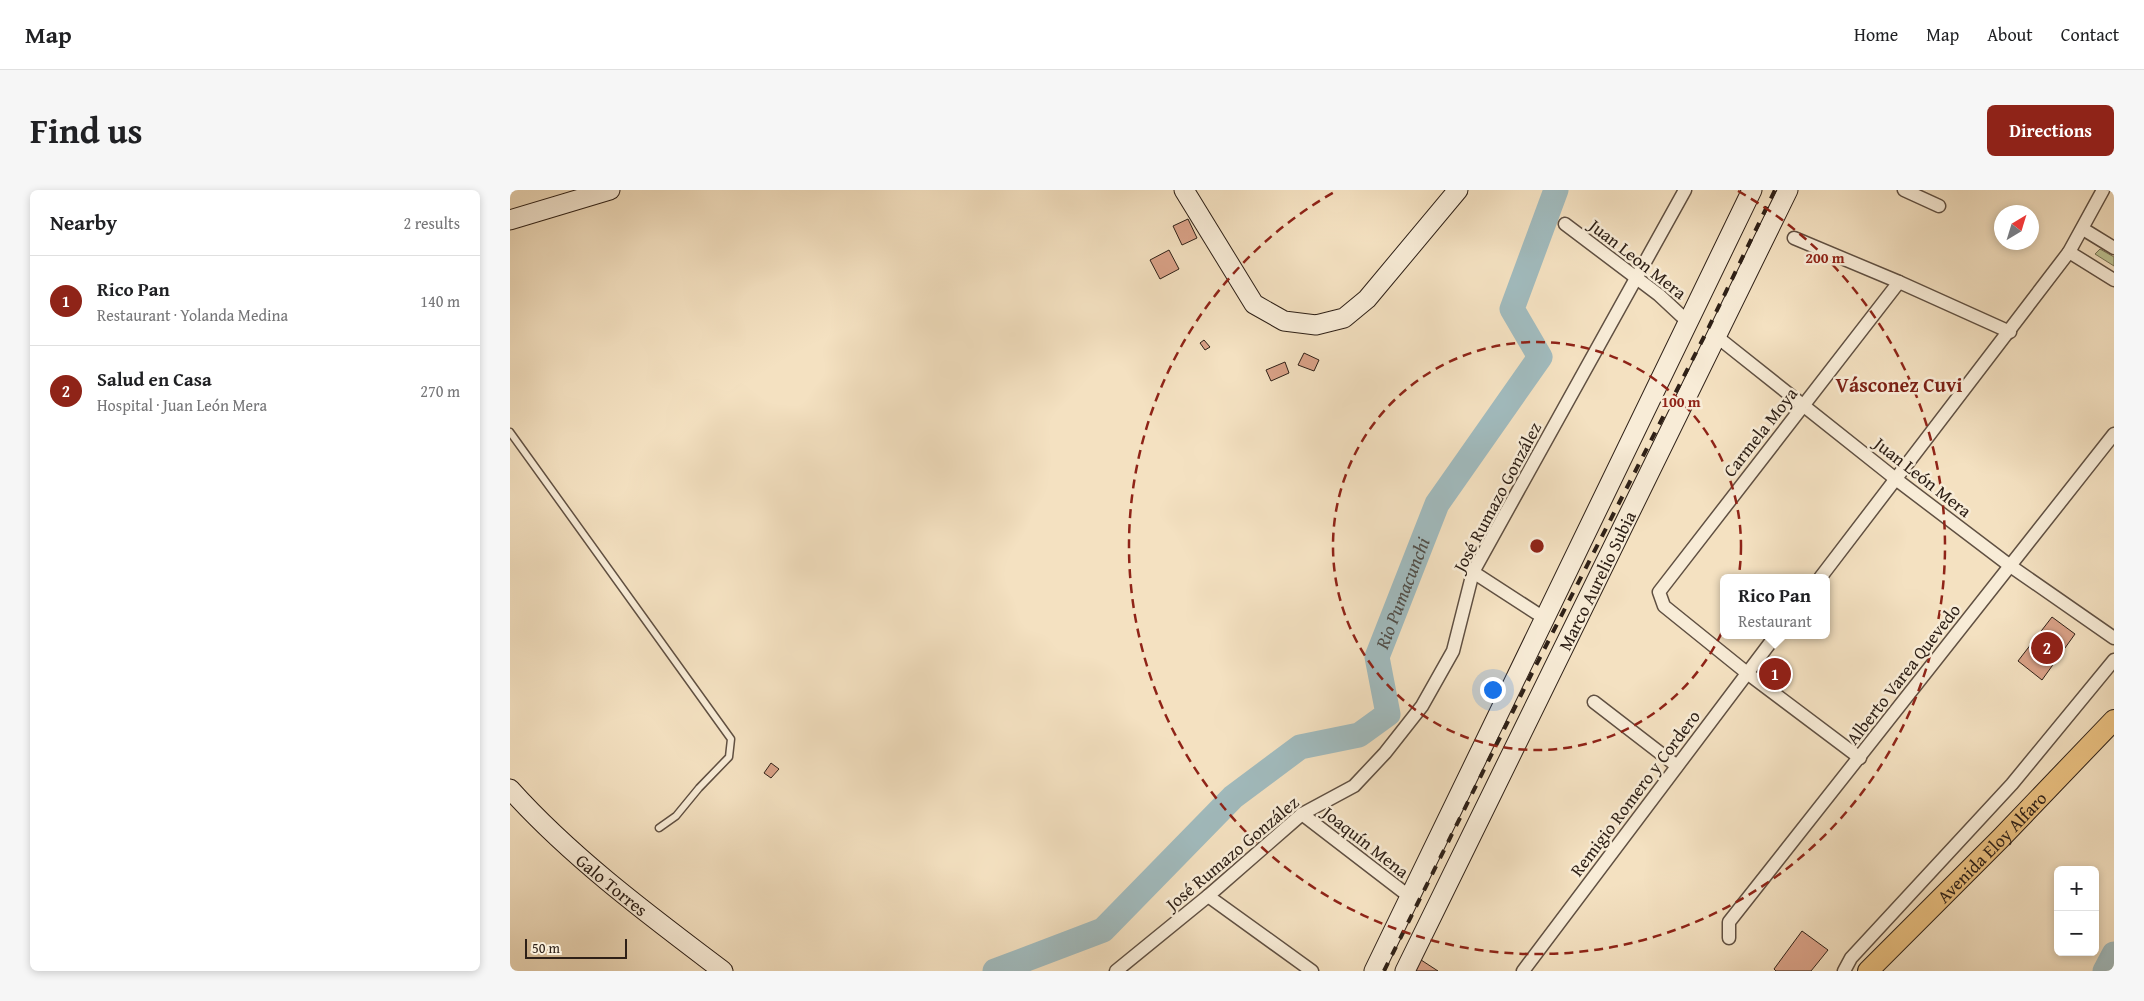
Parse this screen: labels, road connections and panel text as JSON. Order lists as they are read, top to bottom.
{
  "streets": {
    "main road": ["Marco Aurelio Subia", "Avenida Eloy Alfaro", "Galo Torres"],
    "street": [
      "Juan Leon Mera",
      "Carmela Moya",
      "Juan León Mera",
      "José Rumazo González",
      "Alberto Varea Quevedo",
      "Remigio Romero y Cordero",
      "Joaquín Mena"
    ]
  },
  "crossings": [
    ["Juan Leon Mera", "José Rumazo González"],
    ["Juan Leon Mera", "Marco Aurelio Subia"],
    ["Carmela Moya", "Juan León Mera"],
    ["Carmela Moya", "Remigio Romero y Cordero"],
    ["Juan León Mera", "Marco Aurelio Subia"],
    ["Juan León Mera", "Alberto Varea Quevedo"],
    ["José Rumazo González", "Joaquín Mena"],
    ["Marco Aurelio Subia", "Joaquín Mena"]
  ],
  "districts": ["Vásconez Cuvi"],
  "water": ["Rio Pumacunchi"],
  "scale_bar": "50 m",
  "north": "top right",
  "page": {
    "header": "Map",
    "nav": [
      "Home",
      "Map",
      "About",
      "Contact"
    ],
    "title": "Find us",
    "buttons": "Directions",
    "heading": ["Nearby", "2 results"],
    "list": [
      {
        "mark": "1",
        "name": "Rico Pan",
        "note": "Restaurant · Yolanda Medina",
        "value": "140 m"
      },
      {
        "mark": "2",
        "name": "Salud en Casa",
        "note": "Hospital · Juan León Mera",
        "value": "270 m"
      }
    ],
    "popup": ["Rico Pan", "Restaurant"],
    "pins": ["2", "1"],
    "map_buttons": ["+", "−"],
    "scale": "50 m"
  },
  "rings": ["200 m", "100 m"]
}
